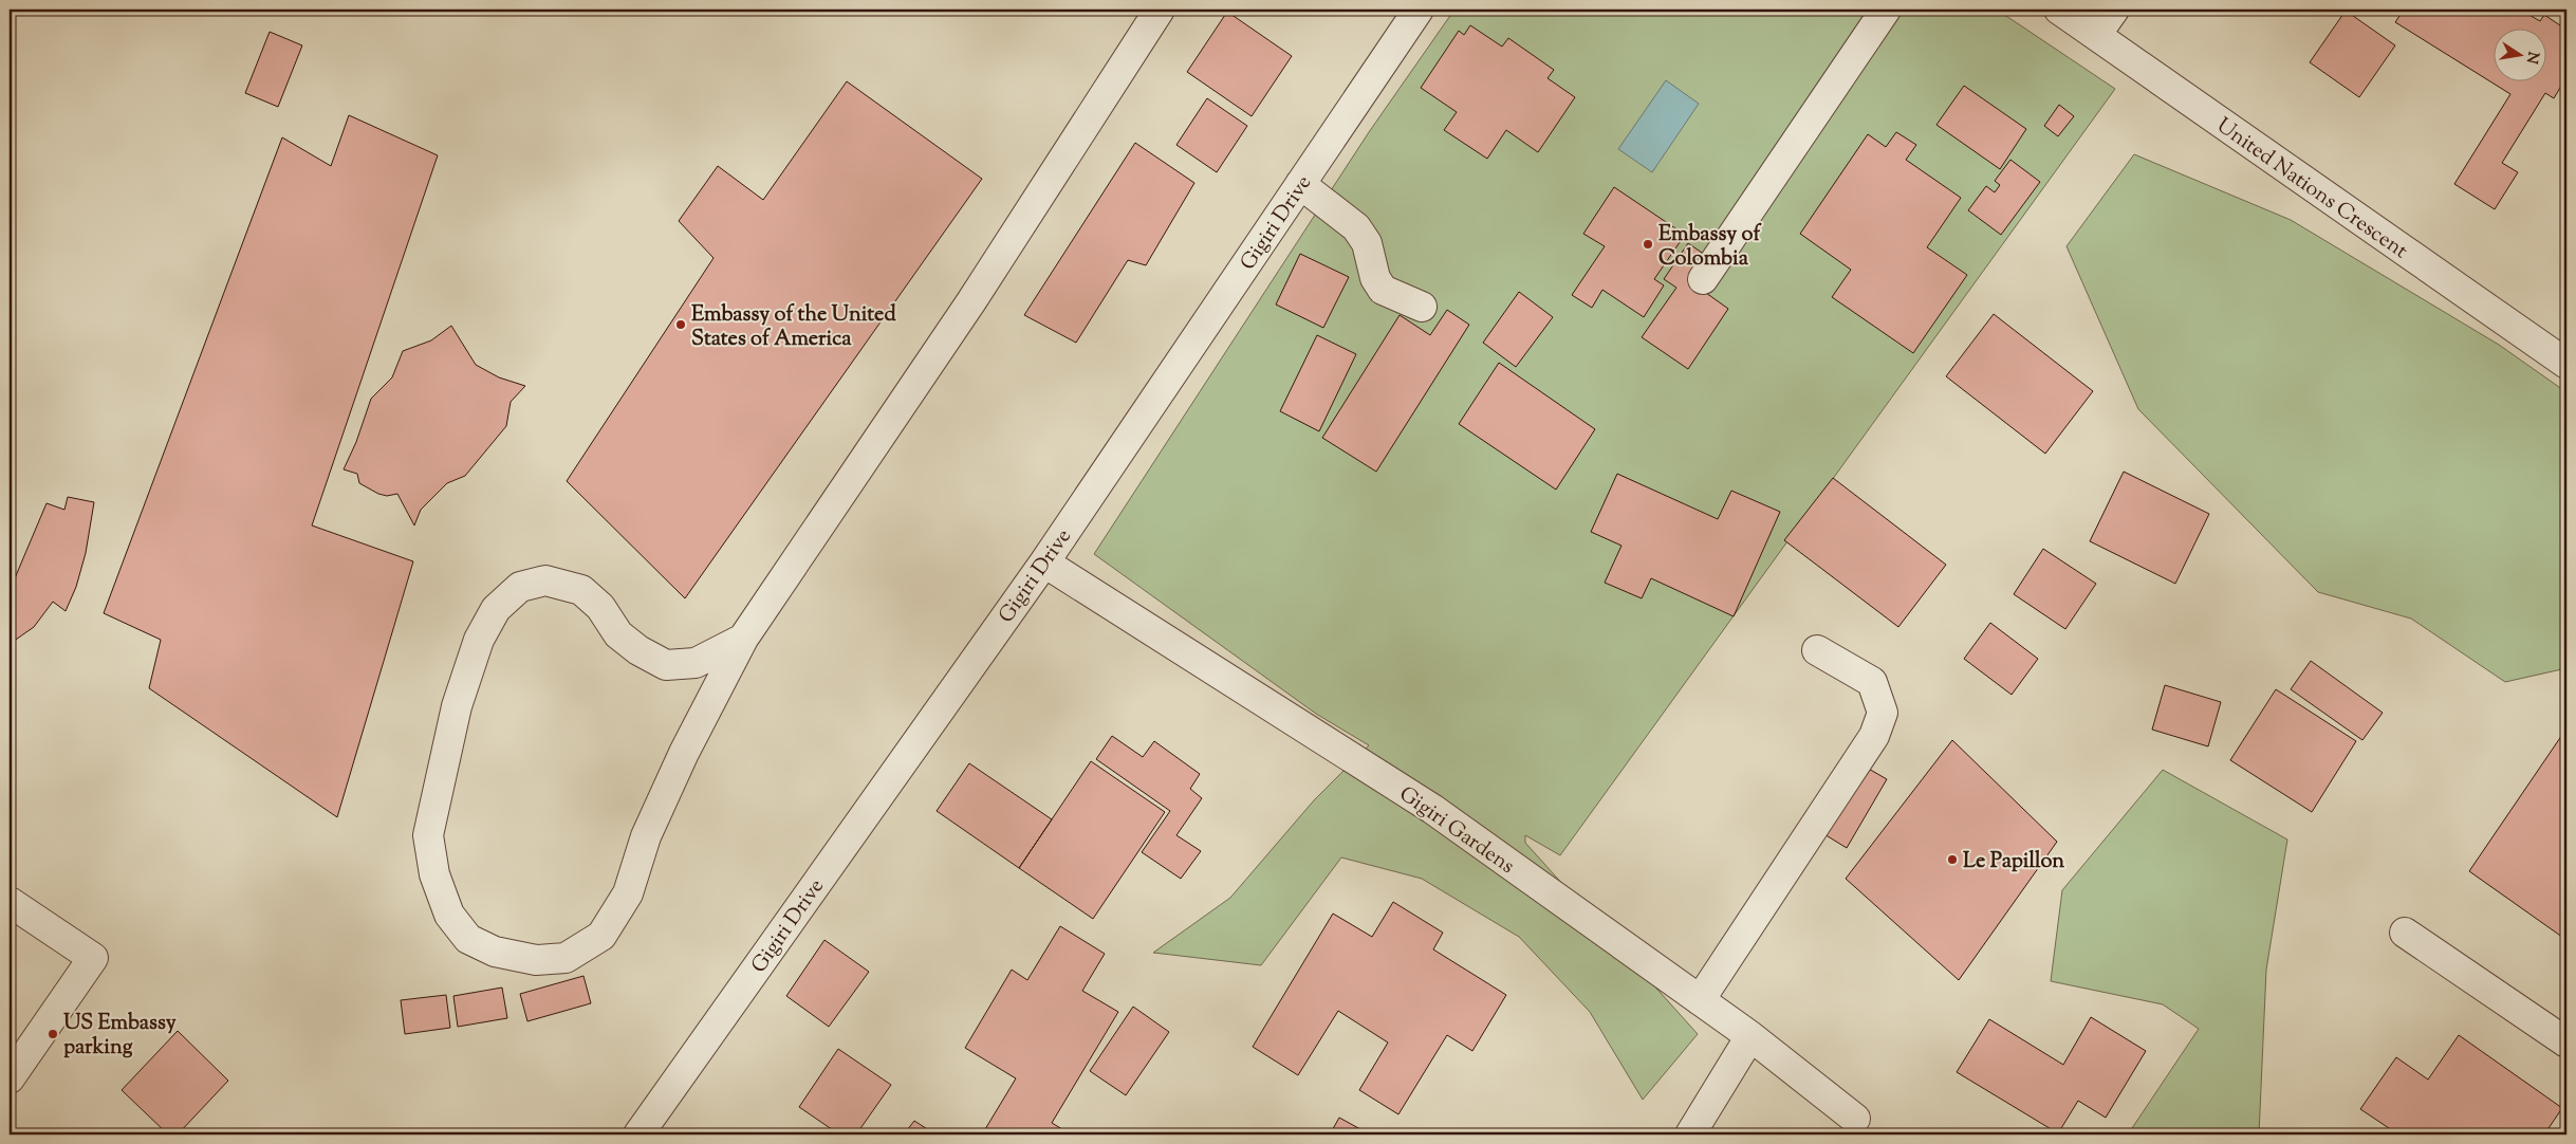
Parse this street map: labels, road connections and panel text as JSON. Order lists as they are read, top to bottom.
{
  "streets": {
    "street": ["United Nations Crescent", "Gigiri Drive", "Gigiri Gardens"]
  },
  "crossings": [
    ["Gigiri Drive", "Gigiri Gardens"]
  ],
  "places": [
    "Embassy of Colombia",
    "Embassy of the United States of America",
    "Le Papillon",
    "US Embassy parking"
  ],
  "north": "right"
}
